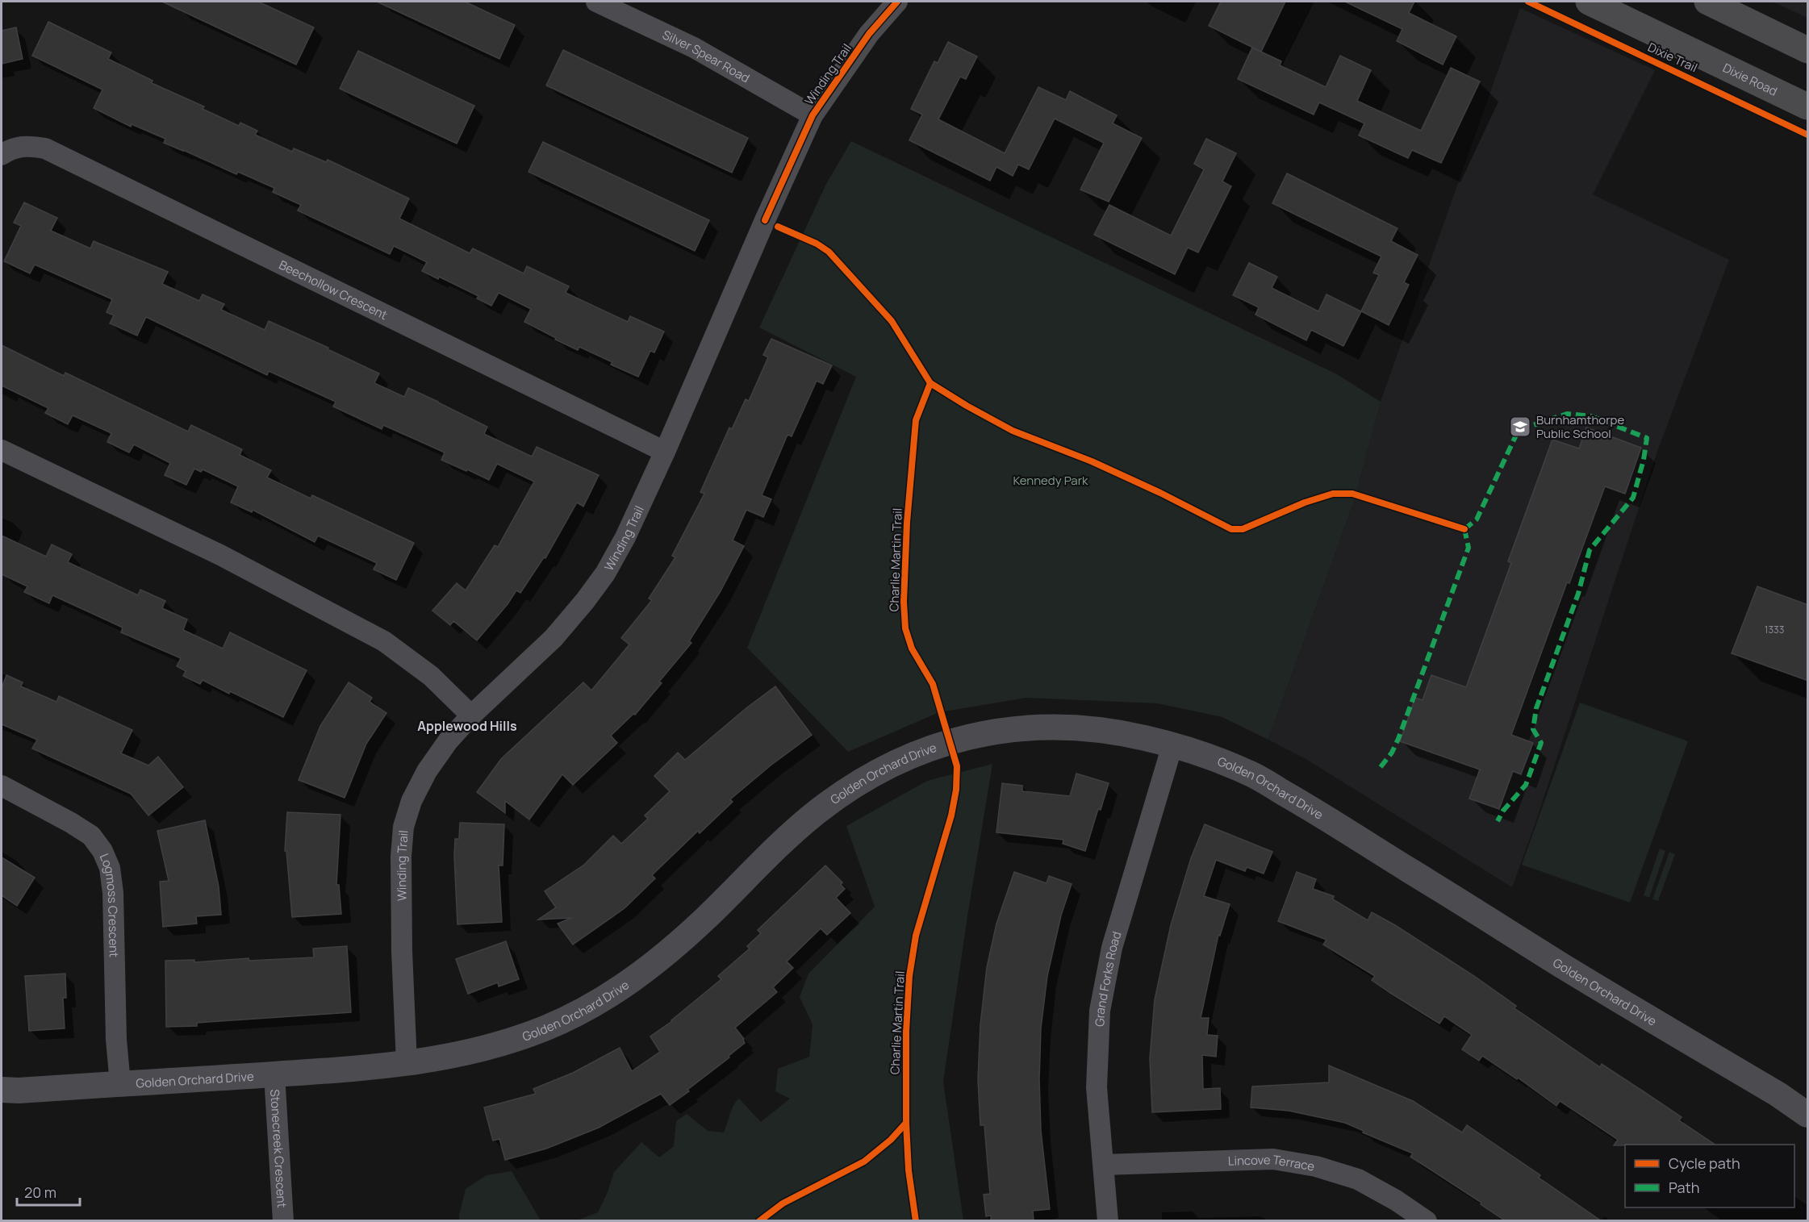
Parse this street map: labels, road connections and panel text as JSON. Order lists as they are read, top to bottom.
{
  "streets": {
    "main road": ["Dixie Road"],
    "street": [
      "Silver Spear Road",
      "Winding Trail",
      "Beechollow Crescent",
      "Golden Orchard Drive",
      "Logmoss Crescent",
      "Grand Forks Road",
      "Stonecreek Crescent",
      "Lincove Terrace"
    ],
    "cycle path": ["Dixie Trail", "Charlie Martin Trail"]
  },
  "crossings": [
    ["Silver Spear Road", "Winding Trail"],
    ["Winding Trail", "Beechollow Crescent"],
    ["Winding Trail", "Golden Orchard Drive"],
    ["Golden Orchard Drive", "Logmoss Crescent"],
    ["Golden Orchard Drive", "Grand Forks Road"],
    ["Golden Orchard Drive", "Stonecreek Crescent"],
    ["Grand Forks Road", "Lincove Terrace"]
  ],
  "districts": ["Applewood Hills"],
  "parks": ["Kennedy Park"],
  "places": {
    "school or university": ["Burnhamthorpe Public School"]
  },
  "house_numbers": ["1333"],
  "legend": ["Cycle path", "Path"],
  "scale_bar": "20 m"
}
